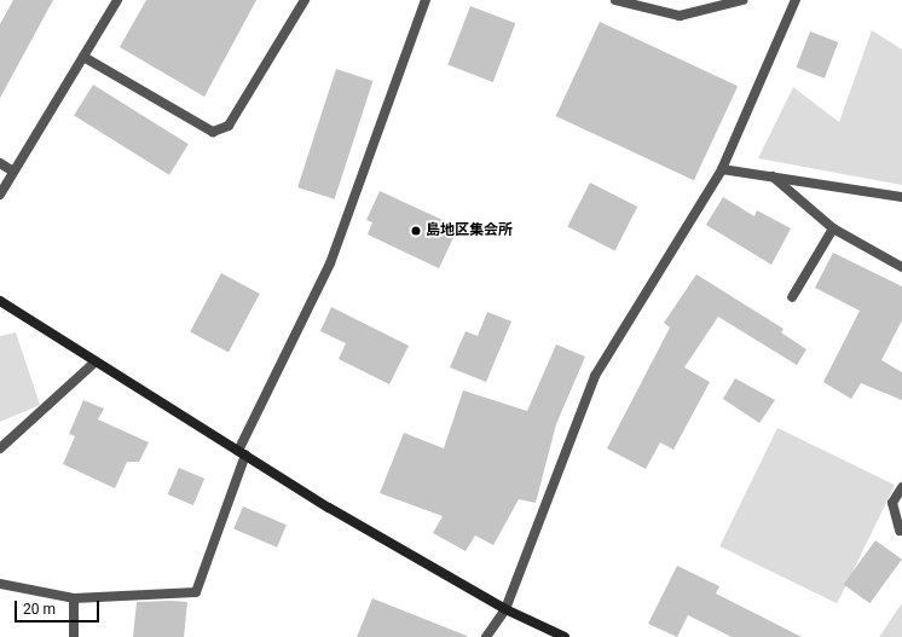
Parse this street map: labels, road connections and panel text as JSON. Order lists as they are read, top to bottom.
{
  "places": ["島地区集会所"],
  "scale_bar": "20 m"
}
